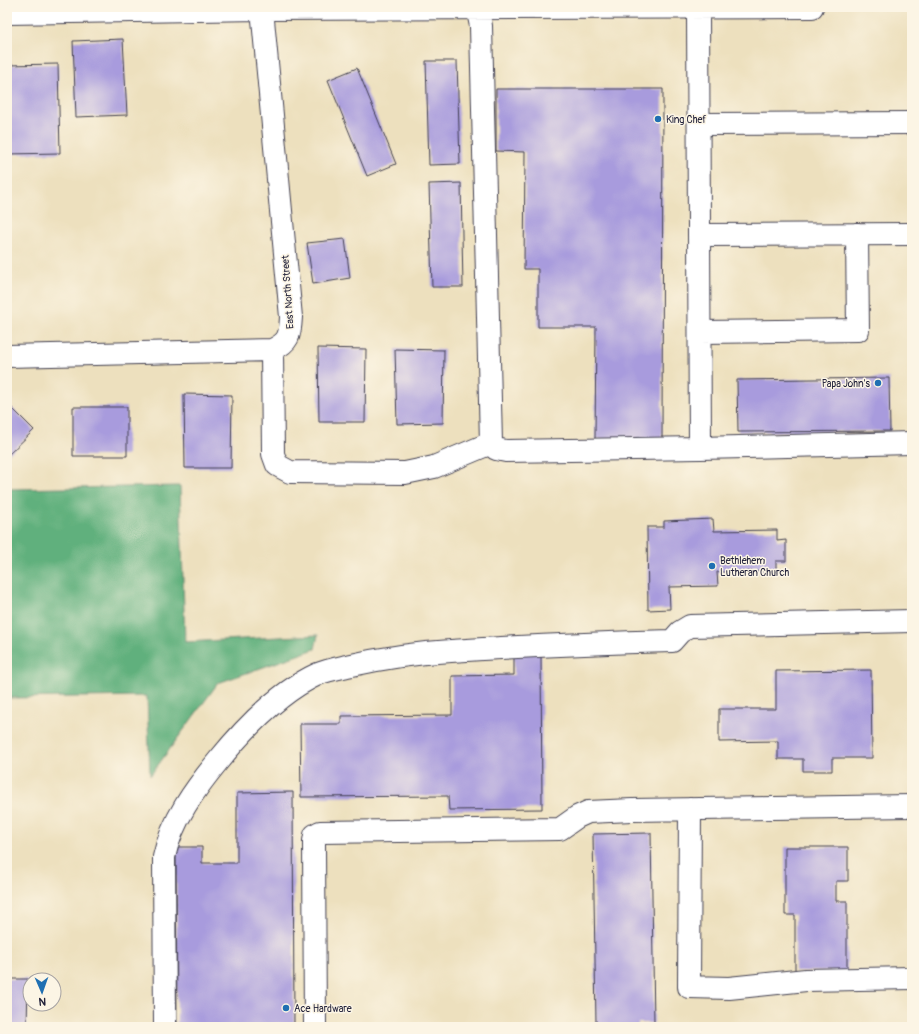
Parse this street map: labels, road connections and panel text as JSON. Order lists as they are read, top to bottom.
{
  "streets": {
    "street": ["East North Street"]
  },
  "places": [
    "King Chef",
    "Papa John's",
    "Bethlehem Lutheran Church",
    "Ace Hardware"
  ],
  "north": "bottom"
}
